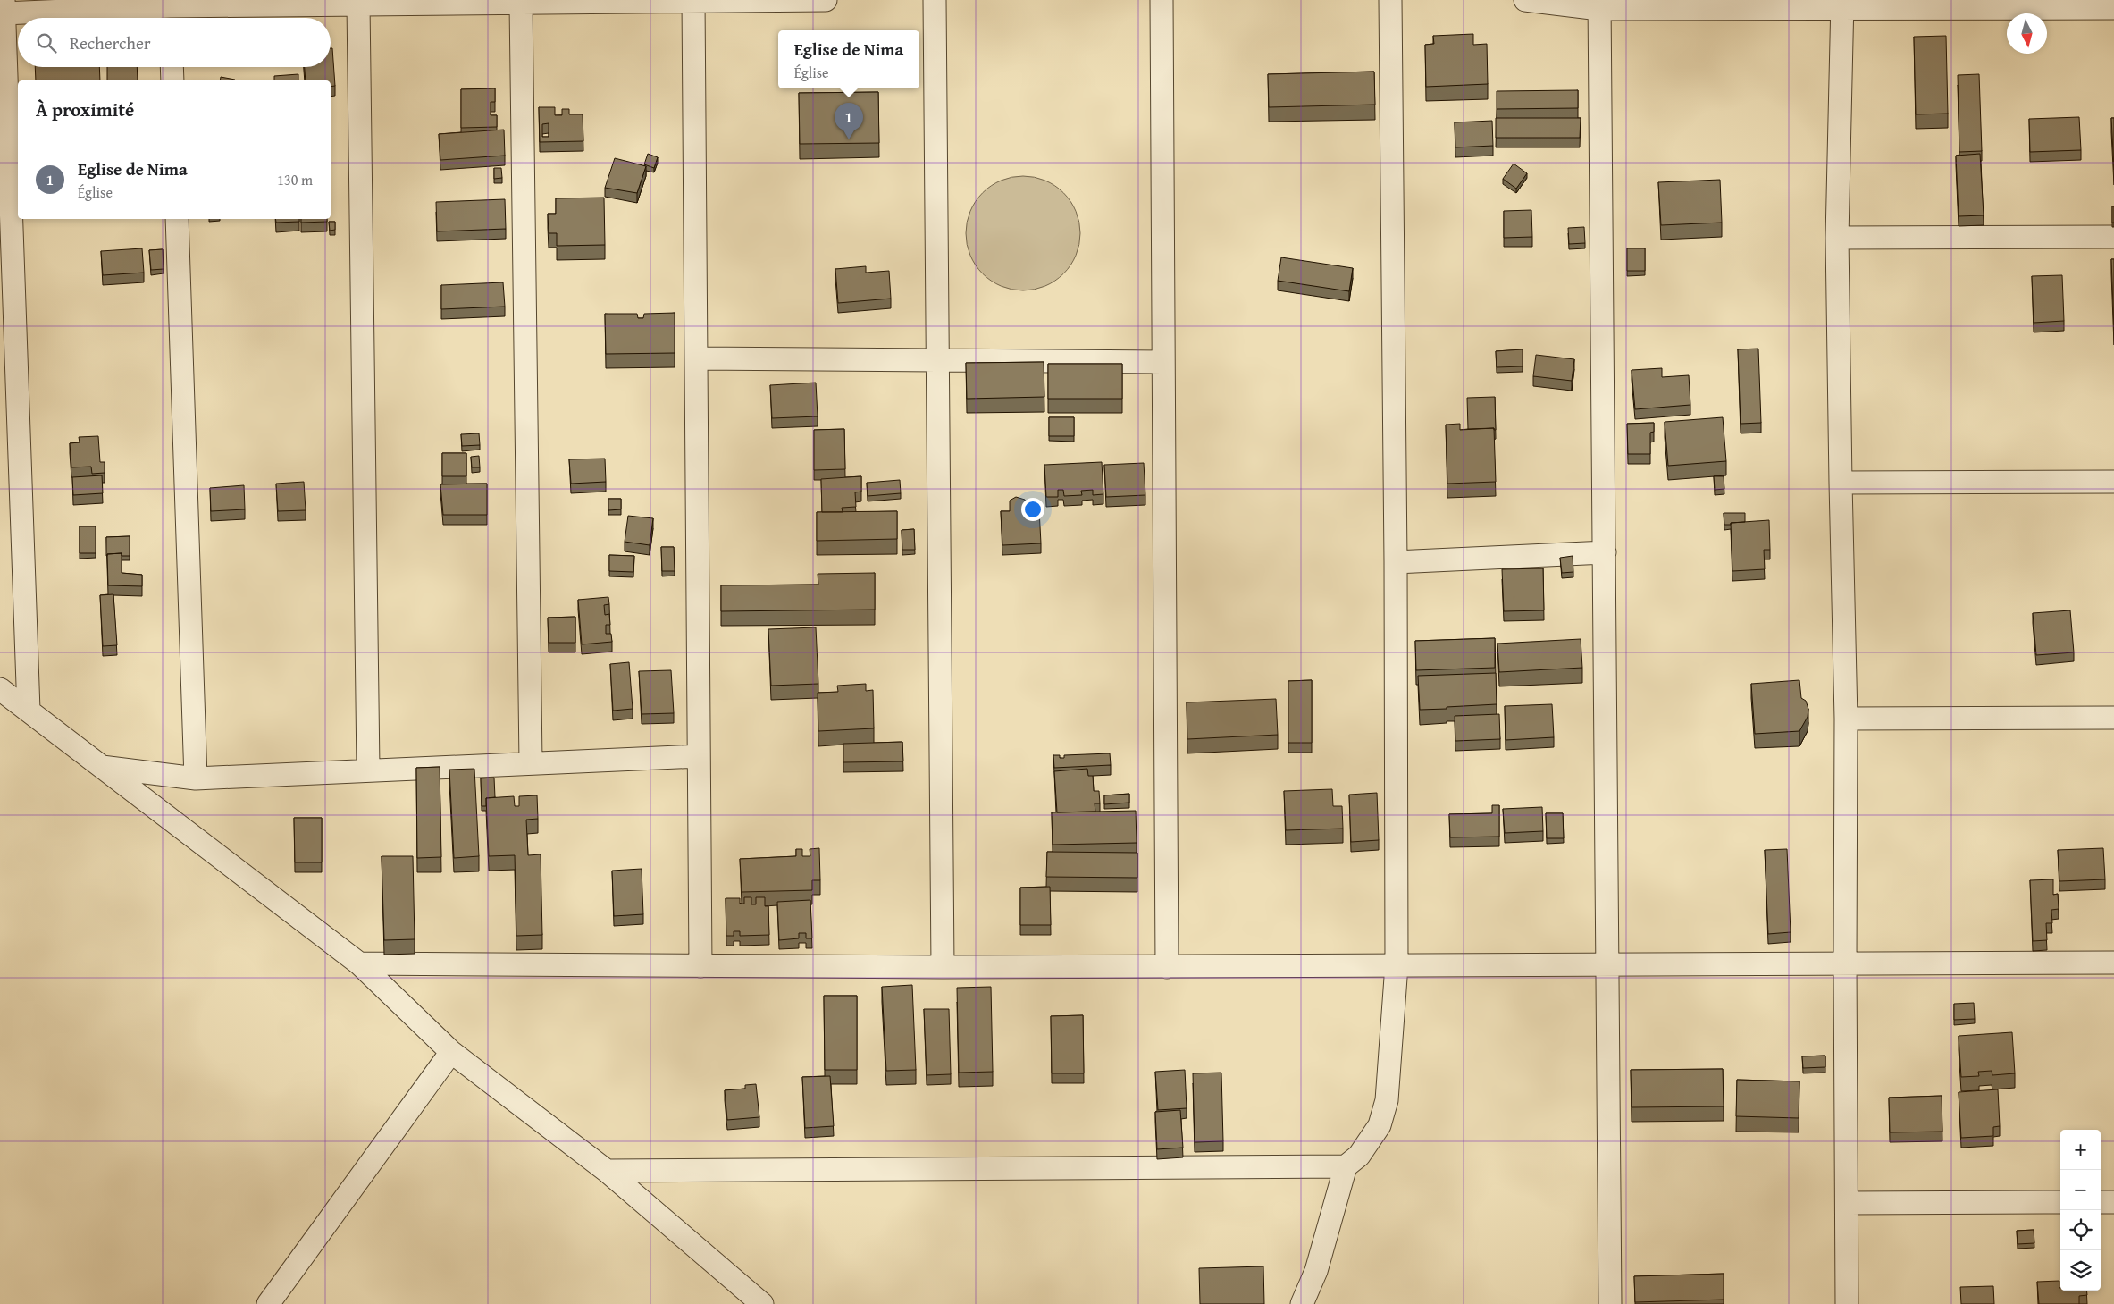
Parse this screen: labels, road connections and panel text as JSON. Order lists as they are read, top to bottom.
{
  "north": "bottom",
  "page": {
    "search": "Rechercher",
    "popup": ["Eglise de Nima", "Église"],
    "heading": "À proximité",
    "pins": "1",
    "list": [
      {
        "mark": "1",
        "name": "Eglise de Nima",
        "note": "Église",
        "value": "130 m"
      }
    ],
    "map_buttons": ["+", "−"]
  }
}
